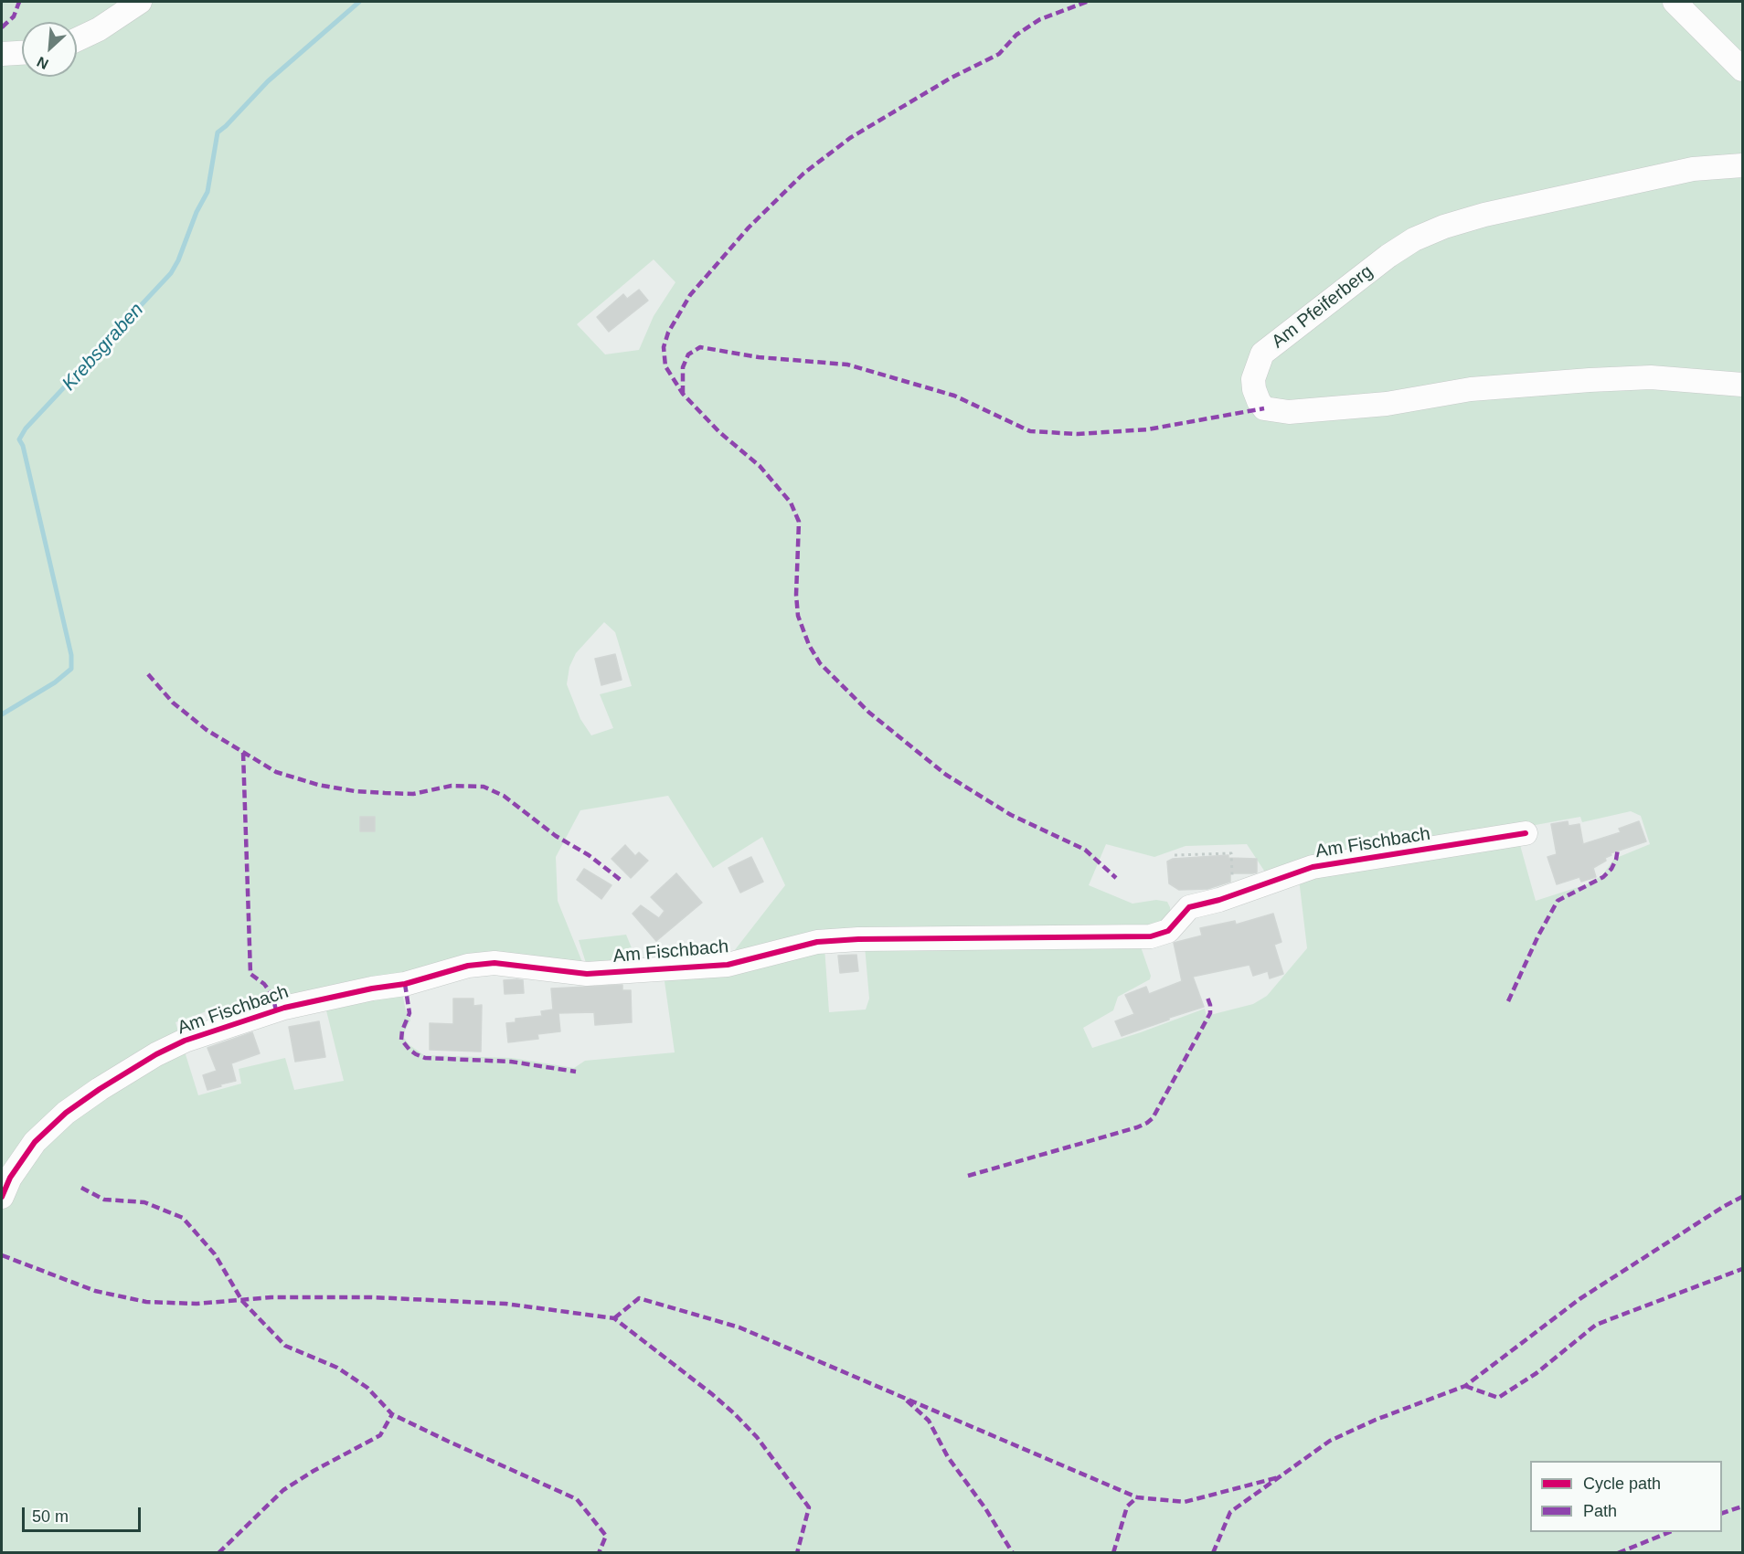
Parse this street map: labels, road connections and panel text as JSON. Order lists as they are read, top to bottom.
{
  "streets": {
    "street": ["Am Pfeiferberg", "Am Fischbach"]
  },
  "water": ["Krebsgraben"],
  "legend": ["Cycle path", "Path"],
  "scale_bar": "50 m",
  "north": "bottom left"
}
